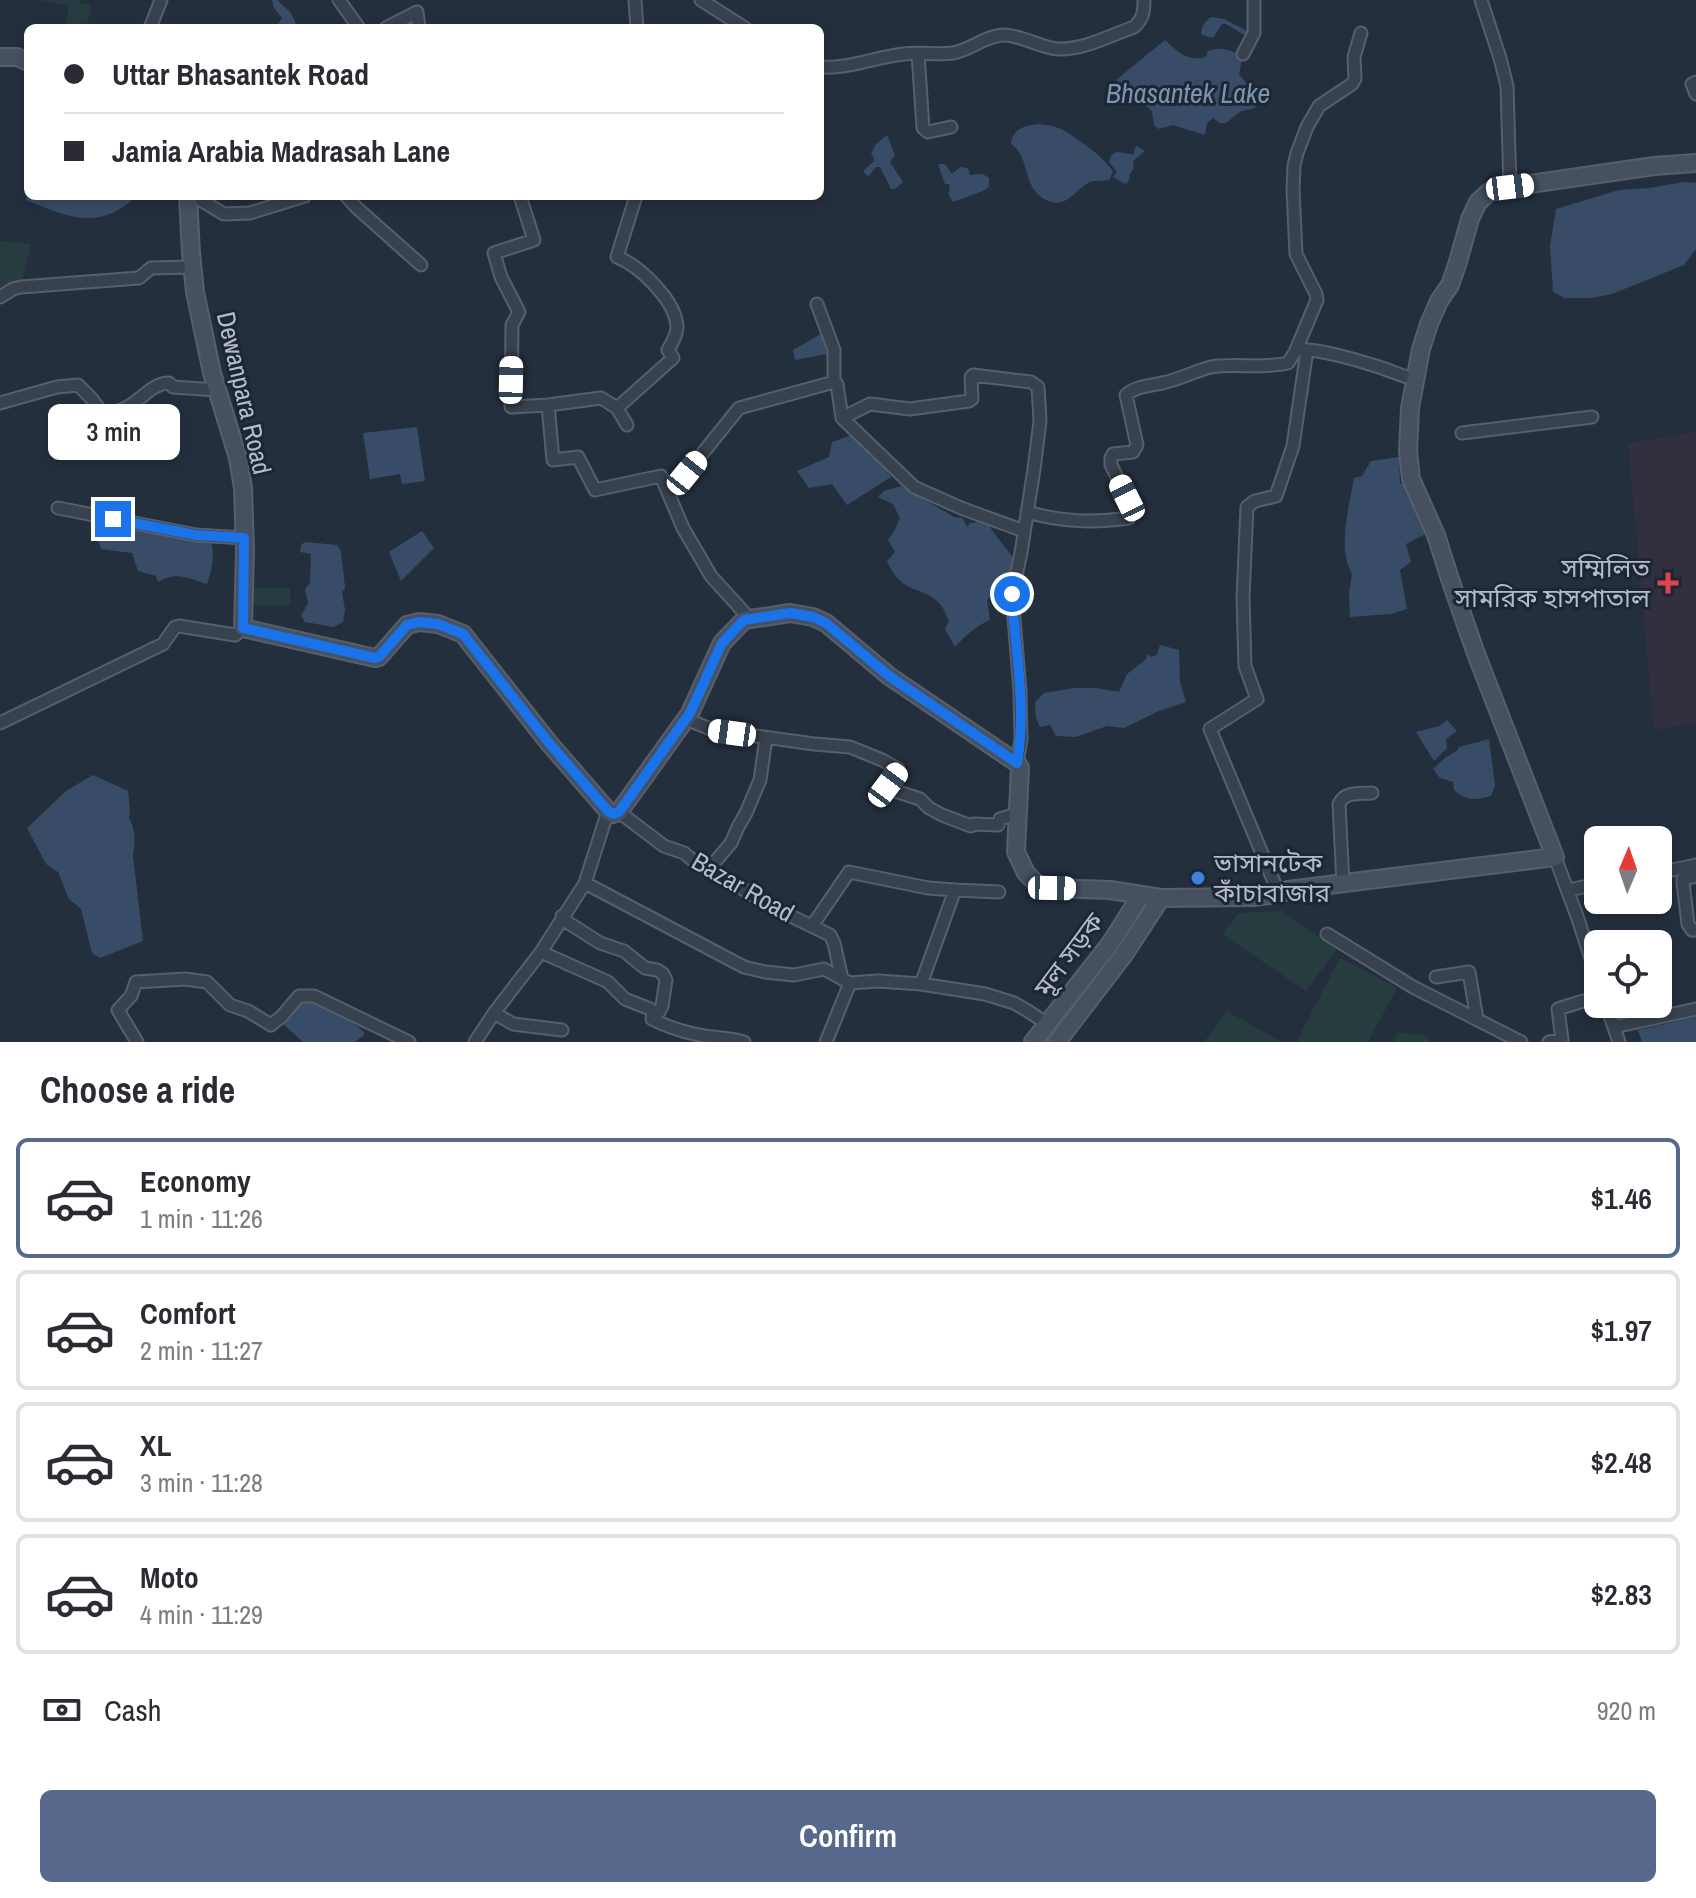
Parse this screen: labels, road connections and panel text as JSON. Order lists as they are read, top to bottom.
{
  "streets": {
    "street": ["Dewanpara Road", "Bazar Road", "মূল সড়ক"]
  },
  "water": ["Bhasantek Lake"],
  "places": {
    "health": ["সম্মিলিত সামরিক হাসপাতাল"],
    "other": ["ভাসানটেক কাঁচাবাজার"]
  },
  "north": "top",
  "page": {
    "banner": ["Uttar Bhasantek Road", "Jamia Arabia Madrasah Lane"],
    "bubble": "3 min",
    "heading": "Choose a ride",
    "list": [
      {
        "name": "Economy",
        "note": "1 min · 11:26",
        "value": "$1.46"
      },
      {
        "name": "Comfort",
        "note": "2 min · 11:27",
        "value": "$1.97"
      },
      {
        "name": "XL",
        "note": "3 min · 11:28",
        "value": "$2.48"
      },
      {
        "name": "Moto",
        "note": "4 min · 11:29",
        "value": "$2.83"
      }
    ],
    "pay": ["Cash", "920 m"],
    "buttons": "Confirm"
  }
}
